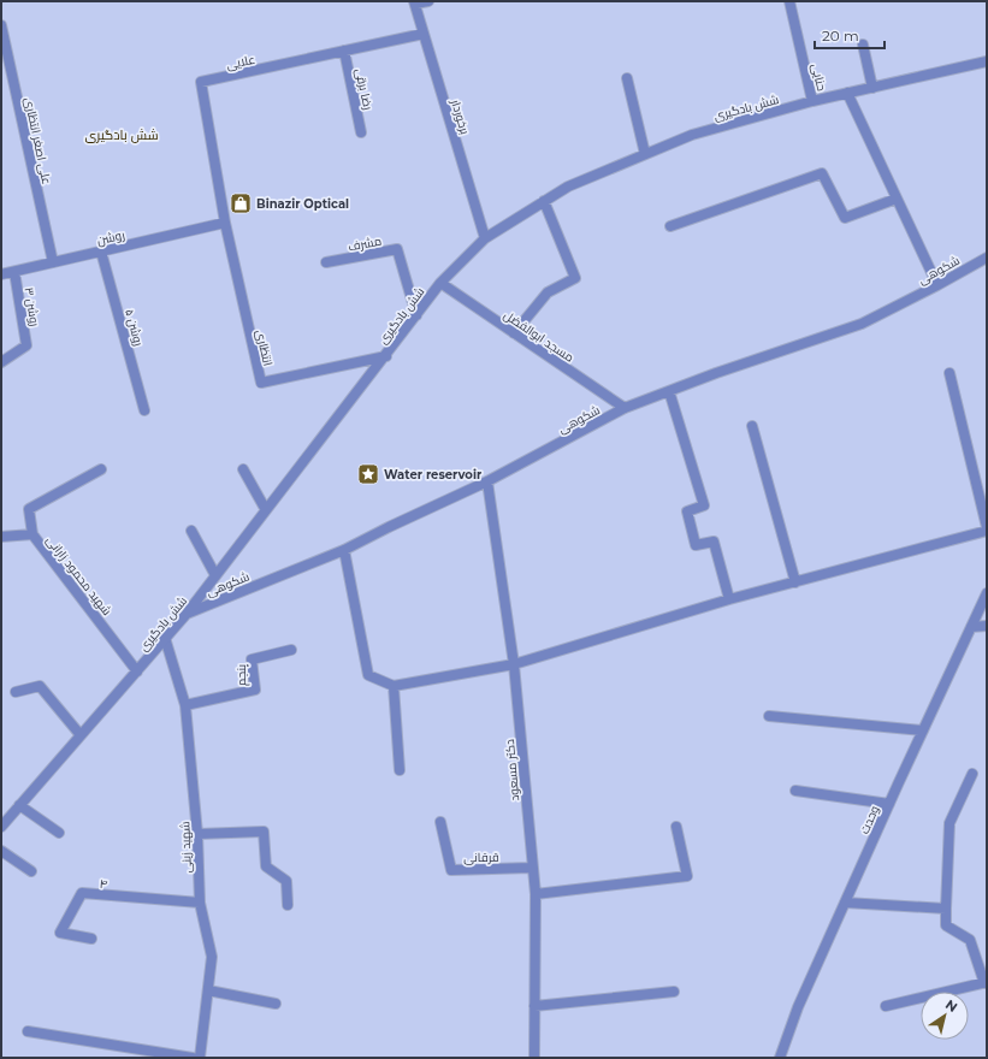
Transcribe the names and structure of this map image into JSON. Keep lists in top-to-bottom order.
{
  "streets": {
    "street": [
      "علایی",
      "حنایی",
      "رضا برقی",
      "شش بادگیری",
      "برخوردار",
      "علی اصغر انتظاری",
      "روشن",
      "مشرف",
      "شکوهی",
      "روشن ۳",
      "روشن ۵",
      "مسجد ابوالفضل",
      "انتظاری",
      "شهید محمود زارانی",
      "پنجم",
      "دکتر مسعود",
      "وحدت",
      "شهید زینی",
      "قرقانی",
      "۴"
    ]
  },
  "crossings": [
    ["علایی", "رضا برقی"],
    ["علایی", "برخوردار"],
    ["علایی", "روشن"],
    ["علایی", "انتظاری"],
    ["حنایی", "شش بادگیری"],
    ["شش بادگیری", "برخوردار"],
    ["شش بادگیری", "مشرف"],
    ["شش بادگیری", "شکوهی"],
    ["شش بادگیری", "مسجد ابوالفضل"],
    ["شش بادگیری", "انتظاری"],
    ["شش بادگیری", "شهید محمود زارانی"],
    ["شش بادگیری", "شهید زینی"],
    ["علی اصغر انتظاری", "روشن"],
    ["روشن", "روشن ۳"],
    ["روشن", "روشن ۵"],
    ["روشن", "انتظاری"],
    ["شکوهی", "مسجد ابوالفضل"],
    ["شکوهی", "دکتر مسعود"],
    ["پنجم", "شهید زینی"],
    ["دکتر مسعود", "قرقانی"],
    ["شهید زینی", "۴"]
  ],
  "districts": ["شش بادگیری"],
  "places": {
    "shop": ["Binazir Optical"],
    "place": ["Water reservoir"]
  },
  "scale_bar": "20 m",
  "north": "top right"
}
